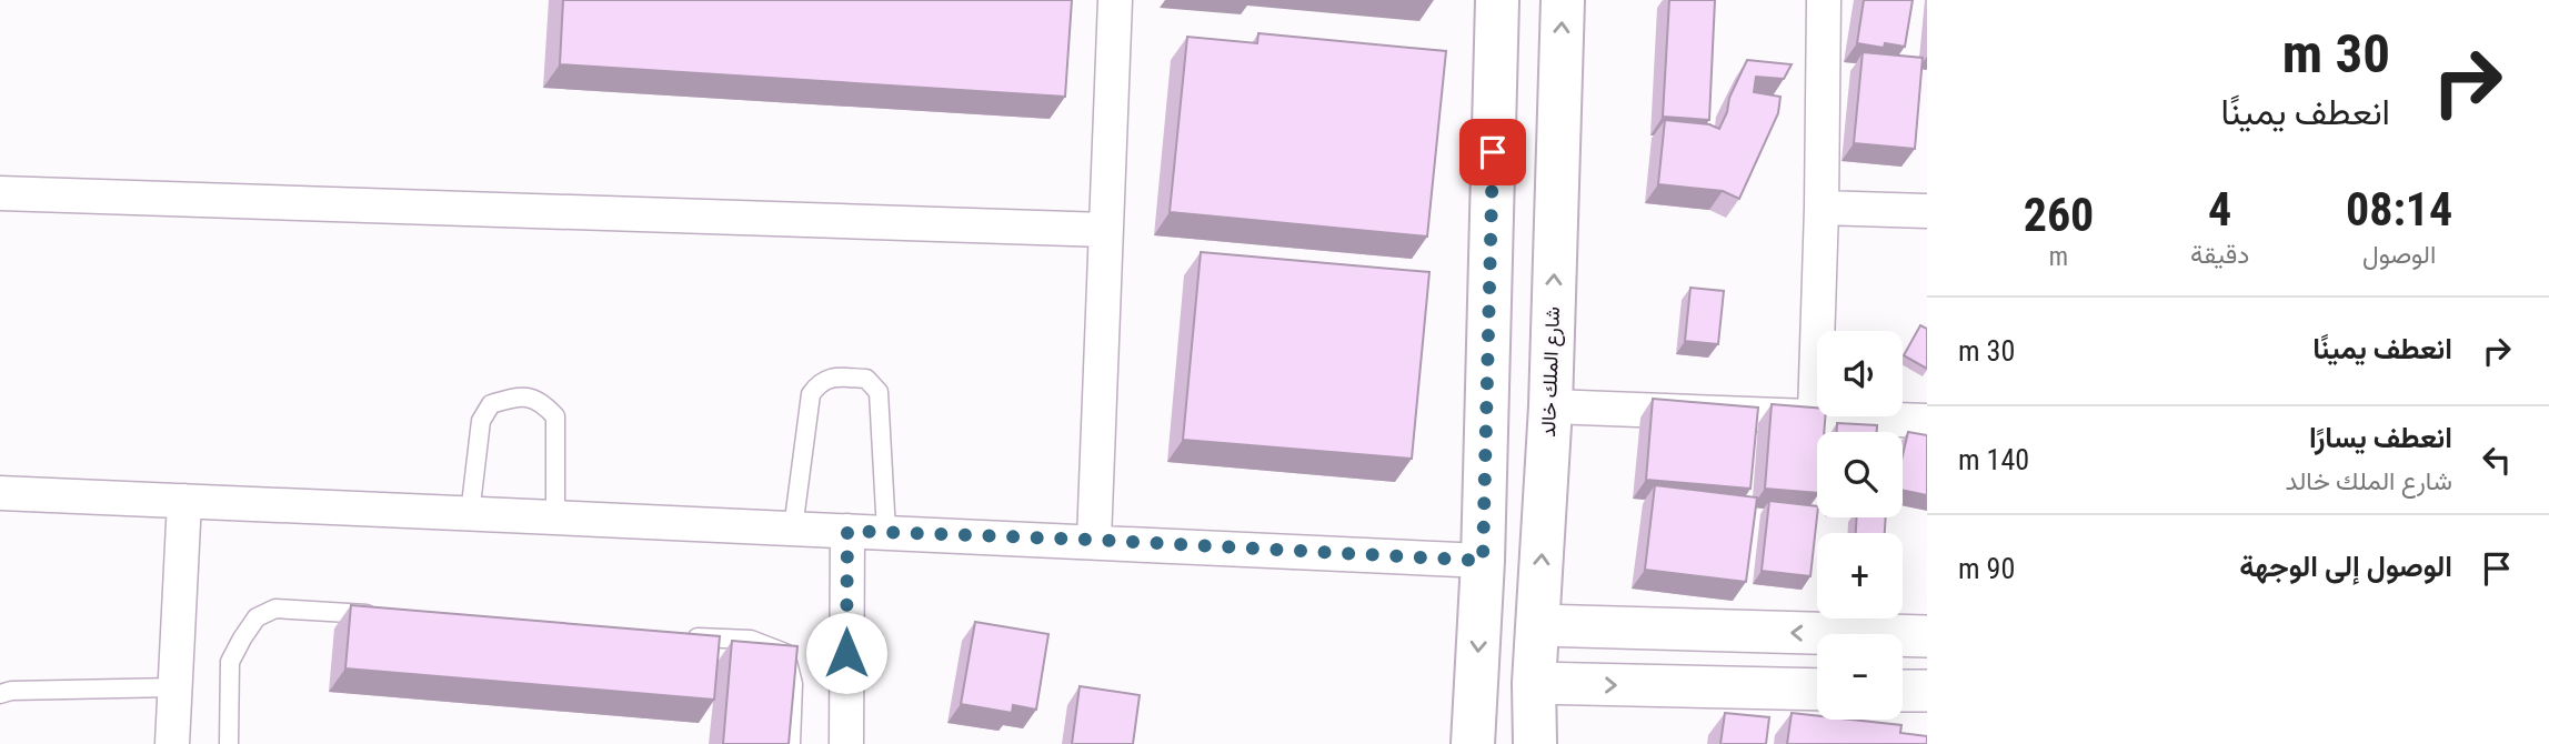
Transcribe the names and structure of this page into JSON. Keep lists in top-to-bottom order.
{
  "streets": {
    "main road": ["شارع الملك خالد"]
  },
  "page": {
    "turn": ["30 m", "انعطف يمينًا"],
    "eta": [
      "08:14",
      "الوصول",
      "4",
      "دقيقة",
      "260",
      "m"
    ],
    "list": [
      {
        "name": "انعطف يمينًا",
        "value": "30 m"
      },
      {
        "name": "انعطف يسارًا",
        "note": "شارع الملك خالد",
        "value": "140 m"
      },
      {
        "name": "الوصول إلى الوجهة",
        "value": "90 m"
      }
    ],
    "map_buttons": ["+", "−"]
  }
}
